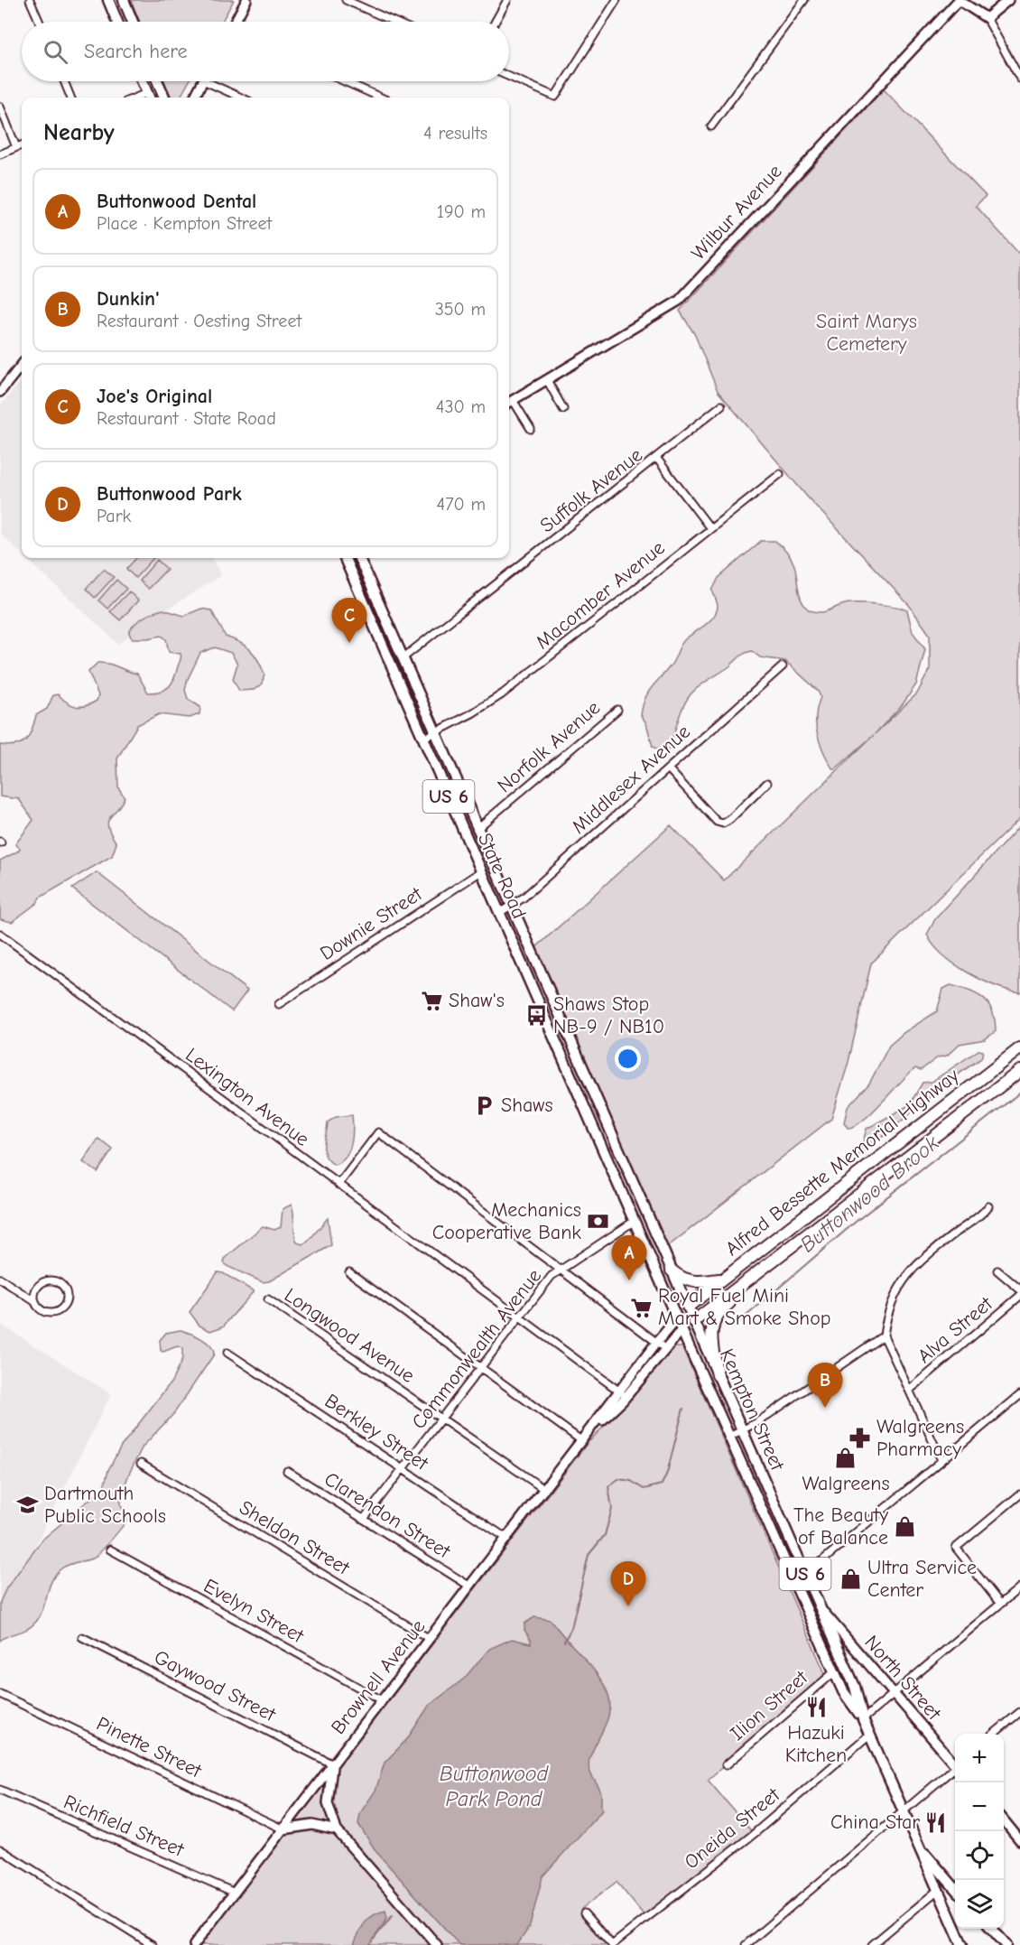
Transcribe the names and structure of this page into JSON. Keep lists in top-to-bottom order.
{
  "streets": {
    "highway": ["Alfred Bessette Memorial Highway"],
    "main road": [
      "US 6",
      "State Road",
      "Kempton Street",
      "Brownell Avenue"
    ],
    "street": [
      "Wilbur Avenue",
      "Suffolk Avenue",
      "Macomber Avenue",
      "Norfolk Avenue",
      "Middlesex Avenue",
      "Downie Street",
      "Lexington Avenue",
      "Alva Street",
      "Longwood Avenue",
      "Commonwealth Avenue",
      "Berkley Street",
      "Clarendon Street",
      "Sheldon Street",
      "Evelyn Street",
      "North Street",
      "Gaywood Street",
      "Ilion Street",
      "Pinette Street",
      "Richfield Street",
      "Oneida Street"
    ]
  },
  "crossings": [
    ["Suffolk Avenue", "State Road"],
    ["Macomber Avenue", "State Road"],
    ["Norfolk Avenue", "State Road"],
    ["Middlesex Avenue", "State Road"],
    ["US 6", "Kempton Street"],
    ["State Road", "Downie Street"],
    ["State Road", "Kempton Street"],
    ["Lexington Avenue", "Commonwealth Avenue"],
    ["Lexington Avenue", "Brownell Avenue"],
    ["Alfred Bessette Memorial Highway", "Kempton Street"],
    ["Alfred Bessette Memorial Highway", "Brownell Avenue"],
    ["Longwood Avenue", "Commonwealth Avenue"],
    ["Longwood Avenue", "Brownell Avenue"],
    ["Commonwealth Avenue", "Kempton Street"],
    ["Commonwealth Avenue", "Berkley Street"],
    ["Commonwealth Avenue", "Clarendon Street"],
    ["Kempton Street", "Brownell Avenue"],
    ["Kempton Street", "North Street"],
    ["Kempton Street", "Ilion Street"],
    ["Kempton Street", "Oneida Street"],
    ["Berkley Street", "Brownell Avenue"],
    ["Clarendon Street", "Brownell Avenue"],
    ["Sheldon Street", "Brownell Avenue"],
    ["Evelyn Street", "Brownell Avenue"],
    ["Brownell Avenue", "Gaywood Street"],
    ["Brownell Avenue", "Pinette Street"],
    ["Brownell Avenue", "Richfield Street"]
  ],
  "water": ["Buttonwood Brook", "Buttonwood Park Pond"],
  "parks": ["Saint Marys Cemetery"],
  "places": {
    "supermarket": ["Shaw's", "Royal Fuel Mini Mart & Smoke Shop"],
    "bus stop": ["Shaws Stop NB-9 / NB10"],
    "parking": ["Shaws"],
    "bank": ["Mechanics Cooperative Bank"],
    "pharmacy": ["Walgreens Pharmacy"],
    "shop": ["Walgreens", "The Beauty of Balance", "Ultra Service Center"],
    "school or university": ["Dartmouth Public Schools"],
    "restaurant": ["Hazuki Kitchen", "China Star"]
  },
  "page": {
    "search": "Search here",
    "heading": ["Nearby", "4 results"],
    "list": [
      {
        "mark": "A",
        "name": "Buttonwood Dental",
        "note": "Place · Kempton Street",
        "value": "190 m"
      },
      {
        "mark": "B",
        "name": "Dunkin'",
        "note": "Restaurant · Oesting Street",
        "value": "350 m"
      },
      {
        "mark": "C",
        "name": "Joe's Original",
        "note": "Restaurant · State Road",
        "value": "430 m"
      },
      {
        "mark": "D",
        "name": "Buttonwood Park",
        "note": "Park",
        "value": "470 m"
      }
    ],
    "pins": [
      "C",
      "A",
      "B",
      "D"
    ],
    "map_buttons": ["+", "−"]
  }
}
